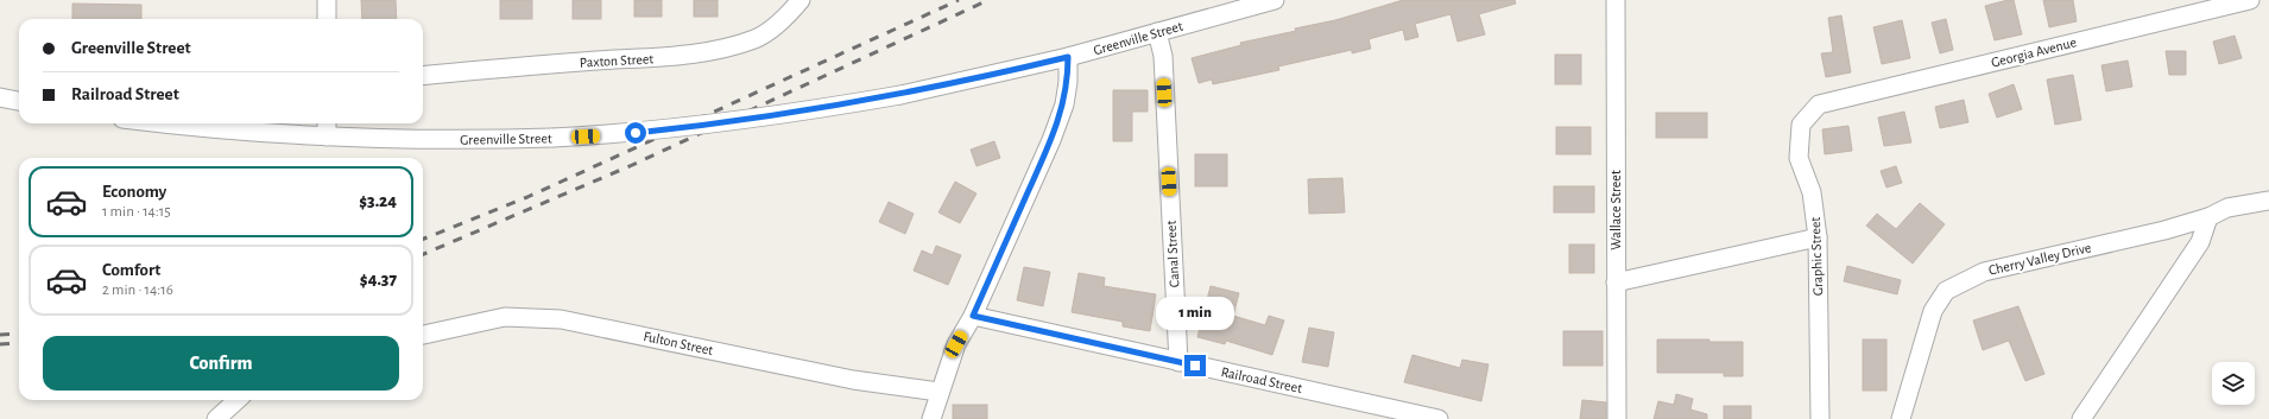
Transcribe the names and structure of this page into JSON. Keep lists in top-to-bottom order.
{
  "streets": {
    "street": [
      "Greenville Street",
      "Georgia Avenue",
      "Paxton Street",
      "Wallace Street",
      "Canal Street",
      "Graphic Street",
      "Cherry Valley Drive",
      "Fulton Street",
      "Railroad Street"
    ]
  },
  "crossings": [
    ["Greenville Street", "Canal Street"],
    ["Georgia Avenue", "Graphic Street"],
    ["Canal Street", "Railroad Street"]
  ],
  "page": {
    "banner": ["Greenville Street", "Railroad Street"],
    "list": [
      {
        "name": "Economy",
        "note": "1 min · 14:15",
        "value": "$3.24"
      },
      {
        "name": "Comfort",
        "note": "2 min · 14:16",
        "value": "$4.37"
      }
    ],
    "bubble": "1 min",
    "buttons": "Confirm"
  }
}
